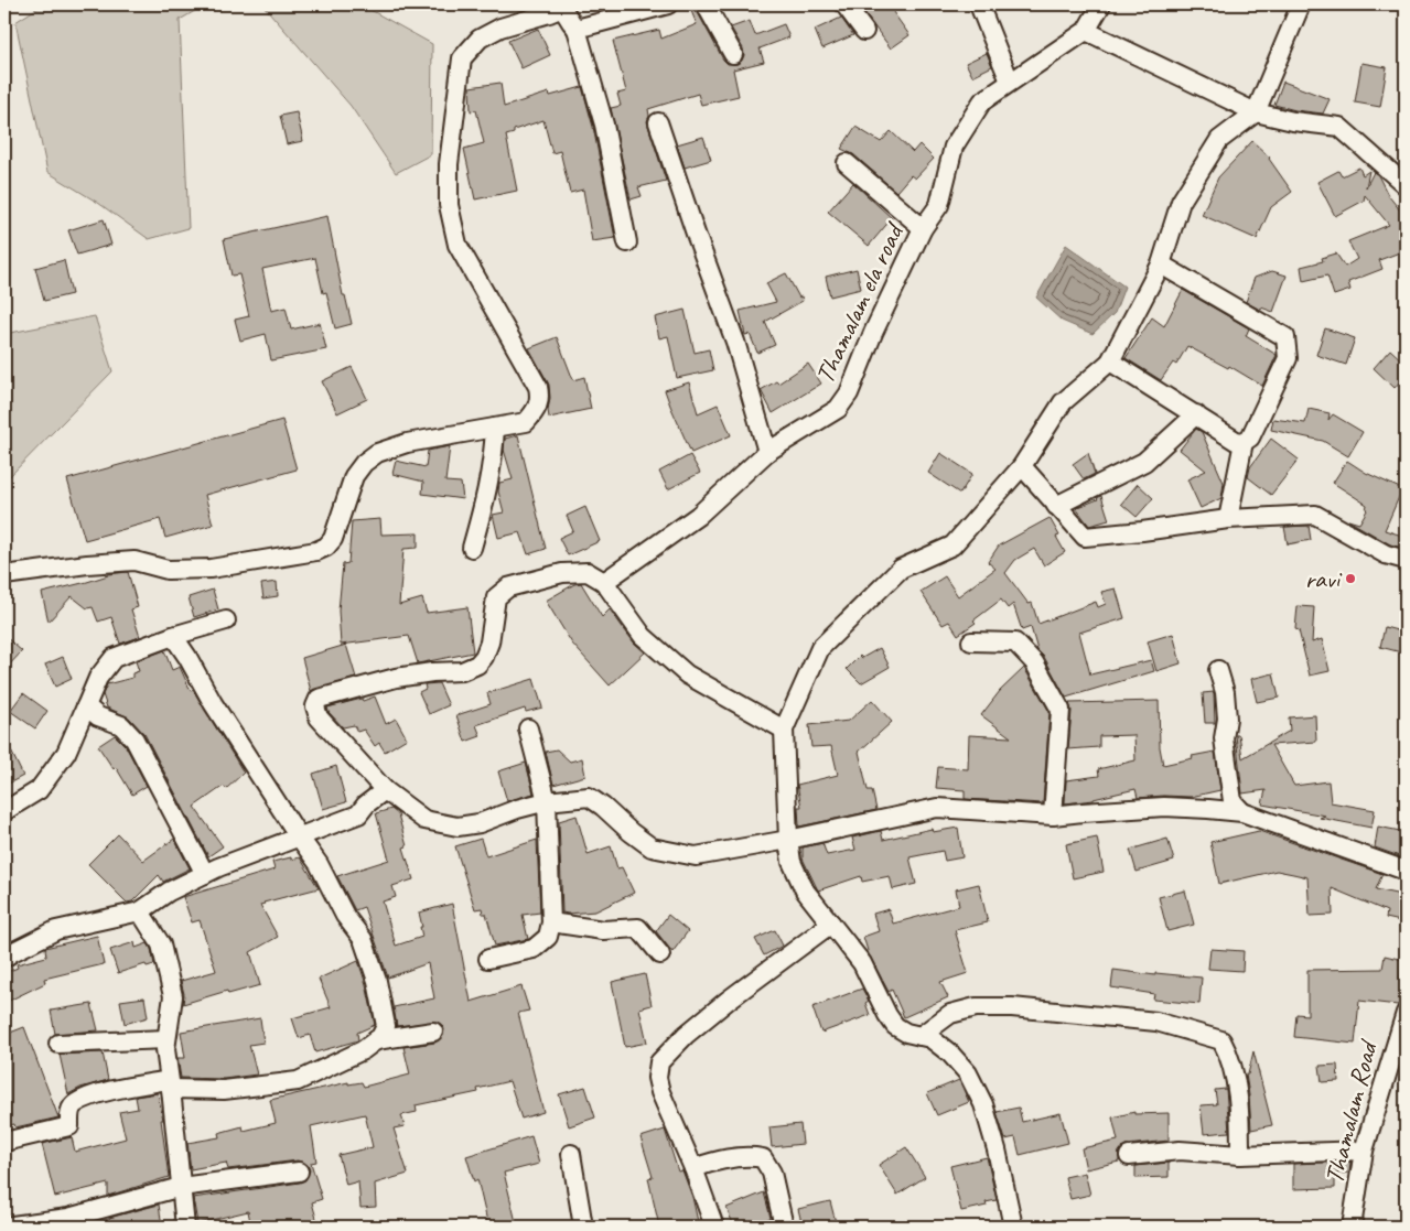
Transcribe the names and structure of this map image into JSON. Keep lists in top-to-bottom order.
{
  "streets": {
    "street": ["Thamalam ela road", "Thamalam Road"]
  },
  "places": ["ravi"]
}
